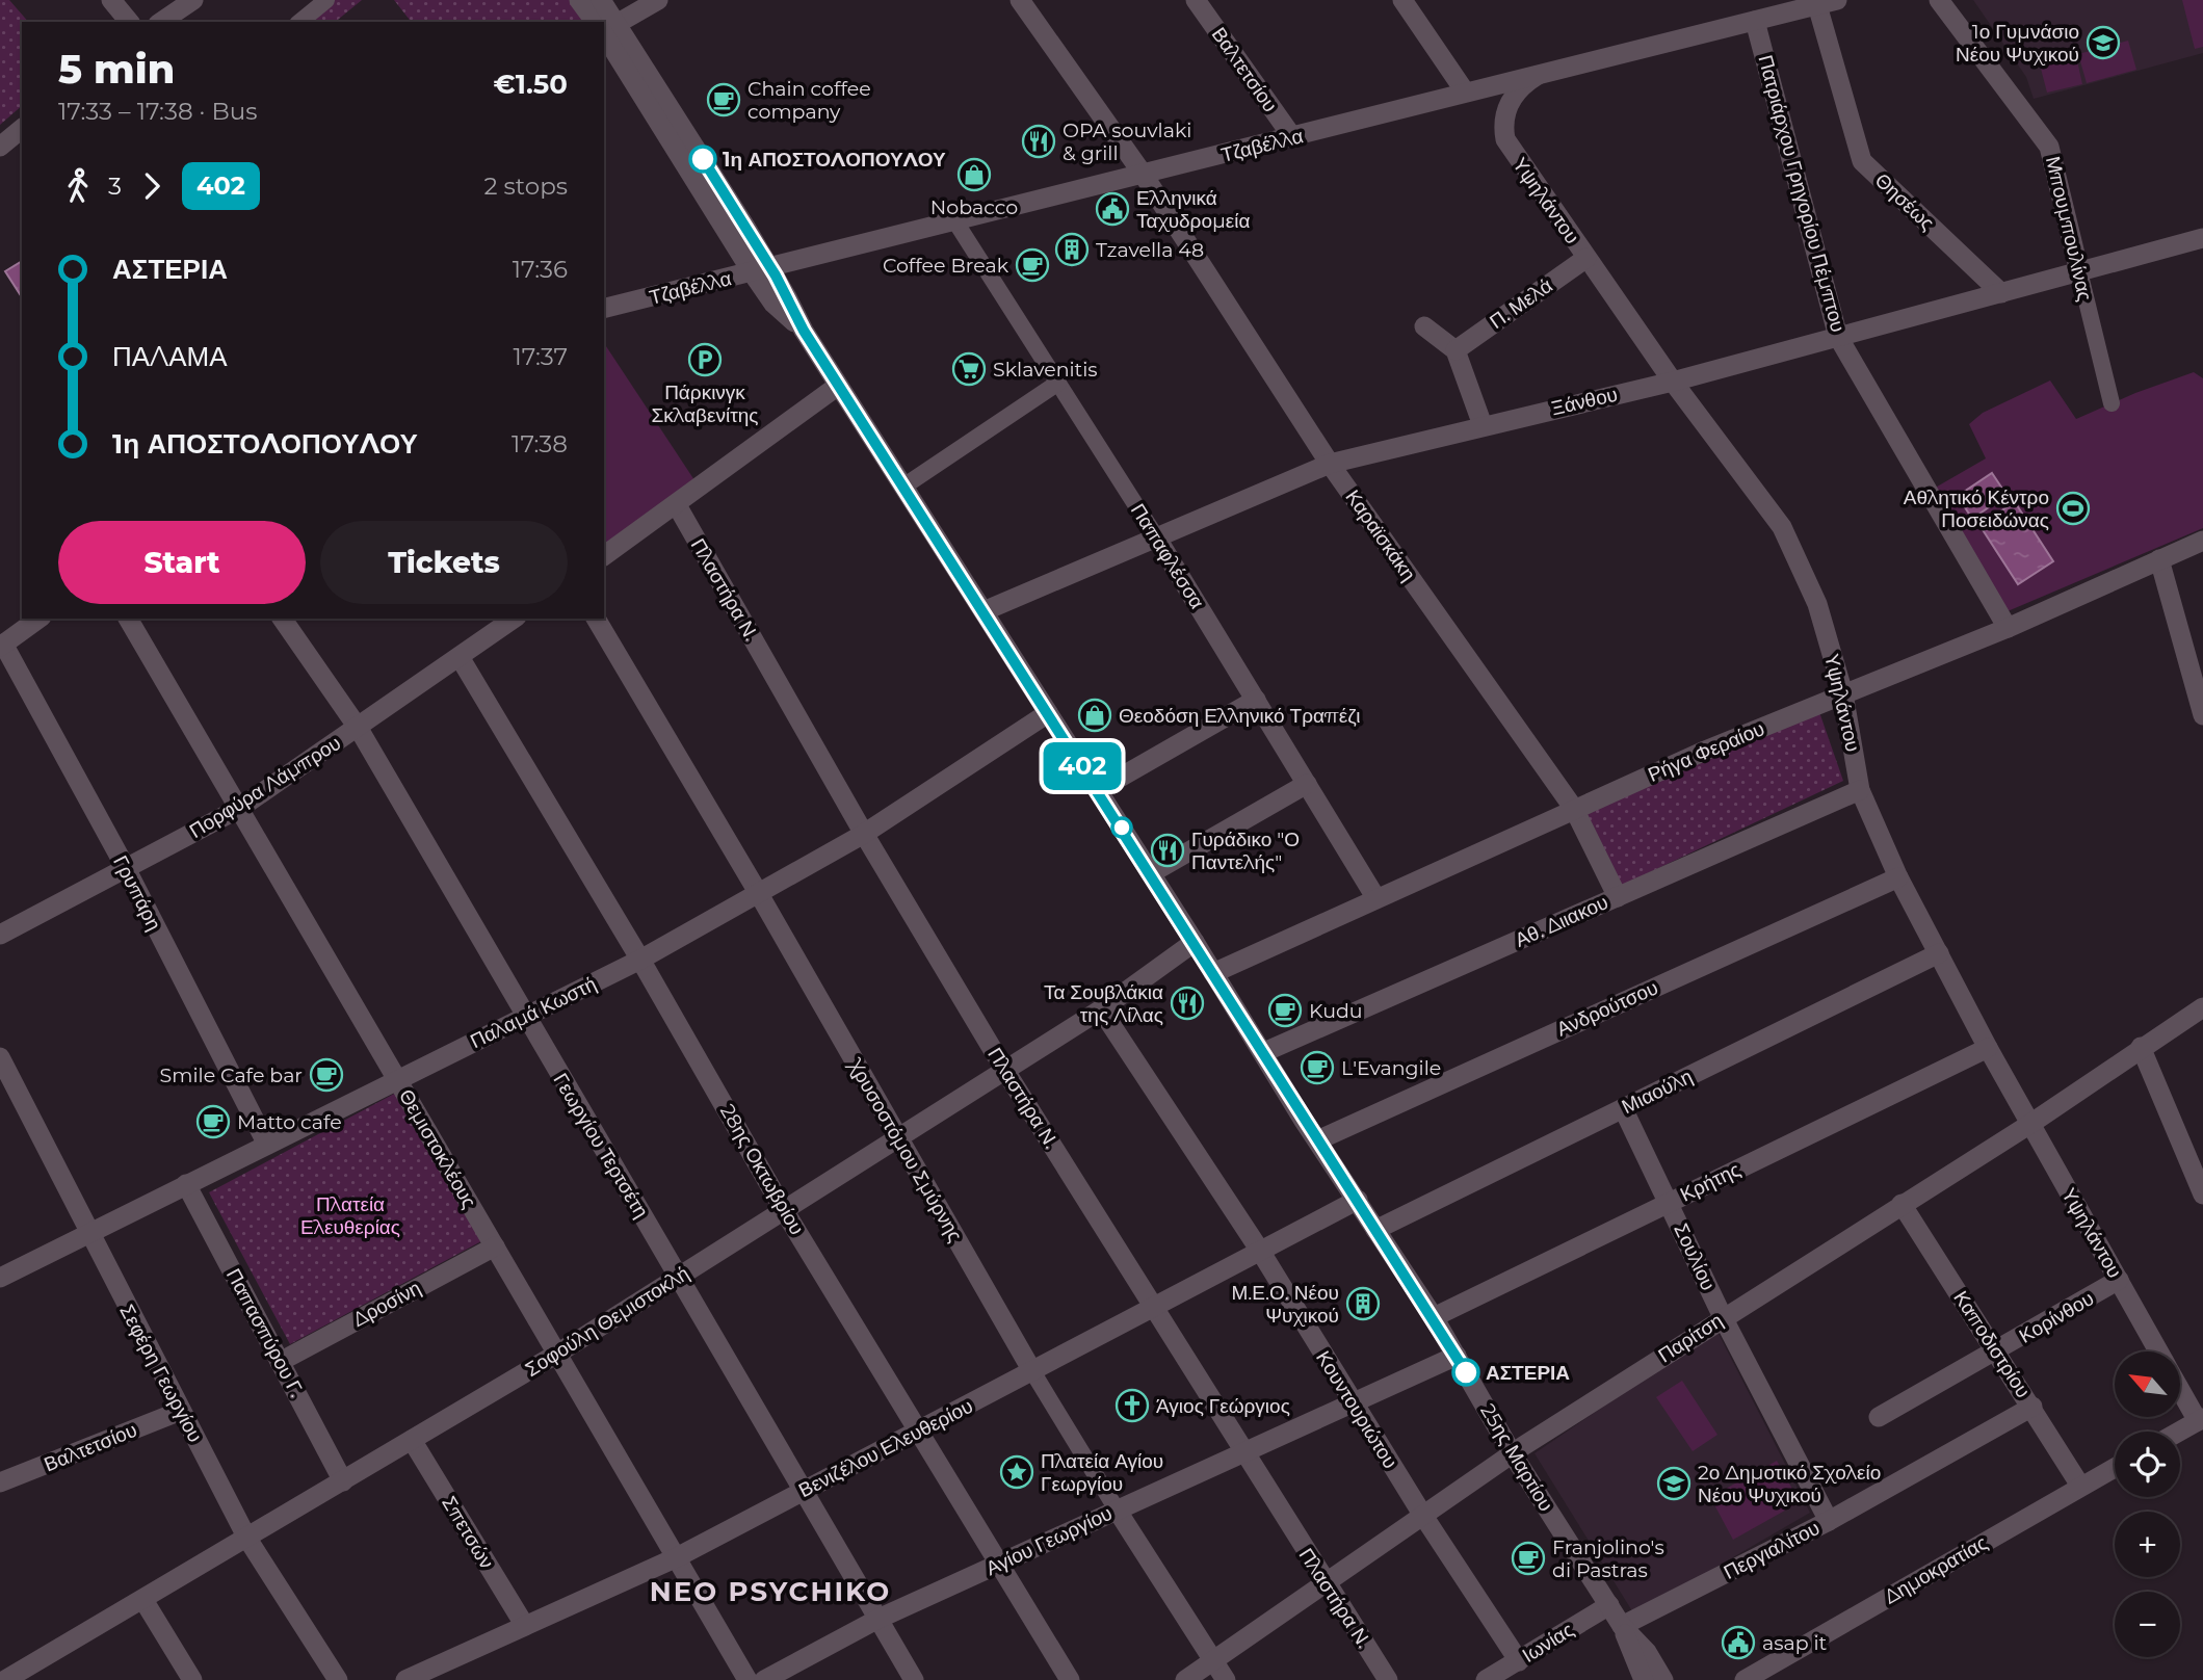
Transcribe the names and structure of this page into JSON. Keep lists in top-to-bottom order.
{
  "streets": {
    "street": [
      "Βαλτετσίου",
      "Τζαβέλλα",
      "Πατριάρχου Γρηγορίου Πέμπτου",
      "Υψηλάντου",
      "Θησέως",
      "Μπουμπουλίνας",
      "Π. Μελά",
      "Ξάνθου",
      "Καραϊσκάκη",
      "Παπαφλέσσα",
      "Πλαστήρα Ν.",
      "Ρήγα Φεραίου",
      "Πορφύρα Λάμπρου",
      "Γρυπάρη",
      "Αθ. Διιακου",
      "Ανδρούτσου",
      "Παλαμά Κωστή",
      "Μιαούλη",
      "Γεωργίου Τερτσέτη",
      "Θεμιστοκλέους",
      "Χρυσοστόμου Σμύρνης",
      "28ης Οκτωβρίου",
      "Κρήτης",
      "Σουλίου",
      "Δροσίνη",
      "Κορίνθου",
      "Σοφούλη Θεμιστοκλή",
      "Παπασπύρου Γ.",
      "Παρίτση",
      "Καποδιστρίου",
      "Σεφέρη Γεωργίου",
      "Κουντουριώτου",
      "Βενιζέλου Ελευθερίου",
      "25ης Μαρτίου",
      "Σπετσών",
      "Αγίου Γεωργίου",
      "Περγιαλίτου",
      "Δημοκρατίας",
      "Ιωνίας"
    ]
  },
  "crossings": [
    ["Βαλτετσίου", "Τζαβέλλα"],
    ["Βαλτετσίου", "Σεφέρη Γεωργίου"],
    ["Τζαβέλλα", "Πατριάρχου Γρηγορίου Πέμπτου"],
    ["Τζαβέλλα", "Υψηλάντου"],
    ["Τζαβέλλα", "Θησέως"],
    ["Τζαβέλλα", "Καραϊσκάκη"],
    ["Τζαβέλλα", "Παπαφλέσσα"],
    ["Τζαβέλλα", "25ης Μαρτίου"],
    ["Πατριάρχου Γρηγορίου Πέμπτου", "Ξάνθου"],
    ["Πατριάρχου Γρηγορίου Πέμπτου", "Ρήγα Φεραίου"],
    ["Υψηλάντου", "Π. Μελά"],
    ["Υψηλάντου", "Ξάνθου"],
    ["Υψηλάντου", "Ρήγα Φεραίου"],
    ["Υψηλάντου", "Αθ. Διιακου"],
    ["Υψηλάντου", "Ανδρούτσου"],
    ["Υψηλάντου", "Μιαούλη"],
    ["Υψηλάντου", "Κρήτης"],
    ["Υψηλάντου", "Κορίνθου"],
    ["Υψηλάντου", "Παρίτση"],
    ["Θησέως", "Ξάνθου"],
    ["Μπουμπουλίνας", "Ξάνθου"],
    ["Ξάνθου", "Καραϊσκάκη"],
    ["Ξάνθου", "Παπαφλέσσα"],
    ["Ξάνθου", "25ης Μαρτίου"],
    ["Καραϊσκάκη", "Ρήγα Φεραίου"],
    ["Καραϊσκάκη", "Αθ. Διιακου"],
    ["Παπαφλέσσα", "Ρήγα Φεραίου"],
    ["Πλαστήρα Ν.", "Παλαμά Κωστή"],
    ["Πλαστήρα Ν.", "Σοφούλη Θεμιστοκλή"],
    ["Πλαστήρα Ν.", "Παρίτση"],
    ["Πλαστήρα Ν.", "Βενιζέλου Ελευθερίου"],
    ["Πλαστήρα Ν.", "Αγίου Γεωργίου"],
    ["Ρήγα Φεραίου", "25ης Μαρτίου"],
    ["Πορφύρα Λάμπρου", "Γρυπάρη"],
    ["Πορφύρα Λάμπρου", "Γεωργίου Τερτσέτη"],
    ["Πορφύρα Λάμπρου", "Θεμιστοκλέους"],
    ["Πορφύρα Λάμπρου", "28ης Οκτωβρίου"],
    ["Γρυπάρη", "Παλαμά Κωστή"],
    ["Αθ. Διιακου", "25ης Μαρτίου"],
    ["Ανδρούτσου", "25ης Μαρτίου"],
    ["Παλαμά Κωστή", "Γεωργίου Τερτσέτη"],
    ["Παλαμά Κωστή", "Θεμιστοκλέους"],
    ["Παλαμά Κωστή", "Χρυσοστόμου Σμύρνης"],
    ["Παλαμά Κωστή", "28ης Οκτωβρίου"],
    ["Παλαμά Κωστή", "Παπασπύρου Γ."],
    ["Παλαμά Κωστή", "Σεφέρη Γεωργίου"],
    ["Παλαμά Κωστή", "25ης Μαρτίου"],
    ["Μιαούλη", "Σουλίου"],
    ["Μιαούλη", "25ης Μαρτίου"],
    ["Γεωργίου Τερτσέτη", "Σοφούλη Θεμιστοκλή"],
    ["Γεωργίου Τερτσέτη", "Βενιζέλου Ελευθερίου"],
    ["Γεωργίου Τερτσέτη", "Αγίου Γεωργίου"],
    ["Θεμιστοκλέους", "Δροσίνη"],
    ["Θεμιστοκλέους", "Σοφούλη Θεμιστοκλή"],
    ["Θεμιστοκλέους", "Βενιζέλου Ελευθερίου"],
    ["Χρυσοστόμου Σμύρνης", "Σοφούλη Θεμιστοκλή"],
    ["Χρυσοστόμου Σμύρνης", "Παρίτση"],
    ["Χρυσοστόμου Σμύρνης", "Βενιζέλου Ελευθερίου"],
    ["Χρυσοστόμου Σμύρνης", "Αγίου Γεωργίου"],
    ["28ης Οκτωβρίου", "Σοφούλη Θεμιστοκλή"],
    ["28ης Οκτωβρίου", "Βενιζέλου Ελευθερίου"],
    ["28ης Οκτωβρίου", "Αγίου Γεωργίου"],
    ["Κρήτης", "Σουλίου"],
    ["Κρήτης", "25ης Μαρτίου"],
    ["Σουλίου", "Παρίτση"],
    ["Σουλίου", "Περγιαλίτου"],
    ["Δροσίνη", "Παπασπύρου Γ."],
    ["Κορίνθου", "Καποδιστρίου"],
    ["Σοφούλη Θεμιστοκλή", "Παπασπύρου Γ."],
    ["Σοφούλη Θεμιστοκλή", "Σεφέρη Γεωργίου"],
    ["Σοφούλη Θεμιστοκλή", "Κουντουριώτου"],
    ["Σοφούλη Θεμιστοκλή", "25ης Μαρτίου"],
    ["Σοφούλη Θεμιστοκλή", "Σπετσών"],
    ["Παρίτση", "Καποδιστρίου"],
    ["Παρίτση", "Κουντουριώτου"],
    ["Παρίτση", "25ης Μαρτίου"],
    ["Καποδιστρίου", "Περγιαλίτου"],
    ["Καποδιστρίου", "Δημοκρατίας"],
    ["Κουντουριώτου", "Βενιζέλου Ελευθερίου"],
    ["Κουντουριώτου", "Αγίου Γεωργίου"],
    ["Κουντουριώτου", "Ιωνίας"],
    ["Βενιζέλου Ελευθερίου", "25ης Μαρτίου"],
    ["Βενιζέλου Ελευθερίου", "Σπετσών"],
    ["25ης Μαρτίου", "Αγίου Γεωργίου"],
    ["25ης Μαρτίου", "Περγιαλίτου"],
    ["25ης Μαρτίου", "Ιωνίας"]
  ],
  "districts": ["NEO PSYCHIKO"],
  "parks": ["Πλατεία Ελευθερίας"],
  "places": {
    "school or university": ["1ο Γυμνάσιο Νέου Ψυχικού", "2ο Δημοτικό Σχολείο Νέου Ψυχικού"],
    "cafe": [
      "Chain coffee company",
      "Coffee Break",
      "Kudu",
      "L'Evangile",
      "Smile Cafe bar",
      "Matto cafe",
      "Franjolino's di Pastras"
    ],
    "restaurant": ["OPA souvlaki & grill", "Γυράδικο \"Ο Παντελής\"", "Τα Σουβλάκια της Λίλας"],
    "other": ["1η ΑΠΟΣΤΟΛΟΠΟΥΛΟΥ", "ΑΣΤΕΡΙΑ"],
    "shop": ["Nobacco", "Θεοδόση Ελληνικό Τραπέζι"],
    "public building": ["Ελληνικά Ταχυδρομεία", "asap it"],
    "building": ["Tzavella 48", "Μ.Ε.Ο. Νέου Ψυχικού"],
    "parking": ["Πάρκινγκ Σκλαβενίτης"],
    "supermarket": ["Sklavenitis"],
    "sports": ["Αθλητικό Κέντρο Ποσειδώνας"],
    "church": ["Άγιος Γεώργιος"],
    "place": ["Πλατεία Αγίου Γεωργίου"]
  },
  "lines": ["bus line 402"],
  "north": "top left",
  "page": {
    "on_map": "402",
    "heading": ["5 min", "17:33 – 17:38 · Bus", "€1.50"],
    "legs": ["3", "402", "2 stops"],
    "list": [
      {
        "name": "ΑΣΤΕΡΙΑ",
        "value": "17:36"
      },
      {
        "name": "ΠΑΛΑΜΑ",
        "value": "17:37"
      },
      {
        "name": "1η ΑΠΟΣΤΟΛΟΠΟΥΛΟΥ",
        "value": "17:38"
      }
    ],
    "buttons": ["Start", "Tickets"],
    "map_buttons": ["+", "−"]
  }
}
